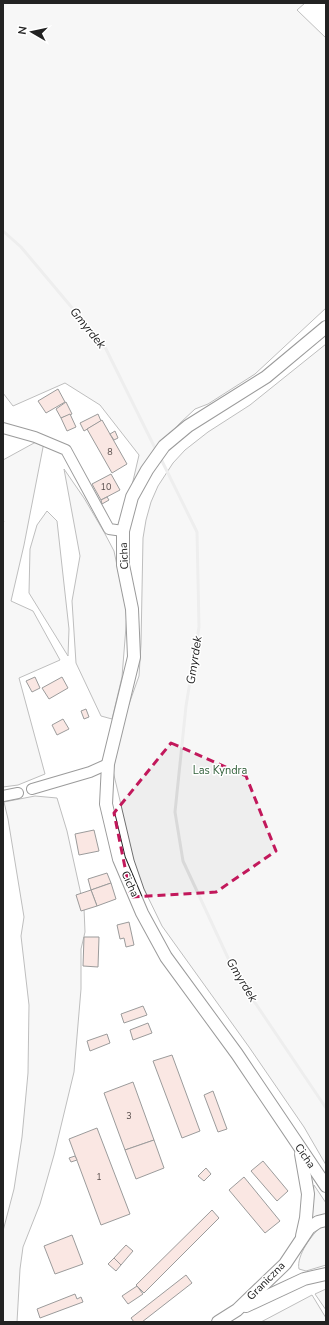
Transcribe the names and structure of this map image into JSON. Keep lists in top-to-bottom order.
{
  "streets": {
    "street": ["Cicha", "Graniczna"]
  },
  "water": ["Gmyrdek"],
  "parks": ["Las Kyndra"],
  "house_numbers": [
    "8",
    "10",
    "3",
    "1"
  ],
  "north": "left"
}
